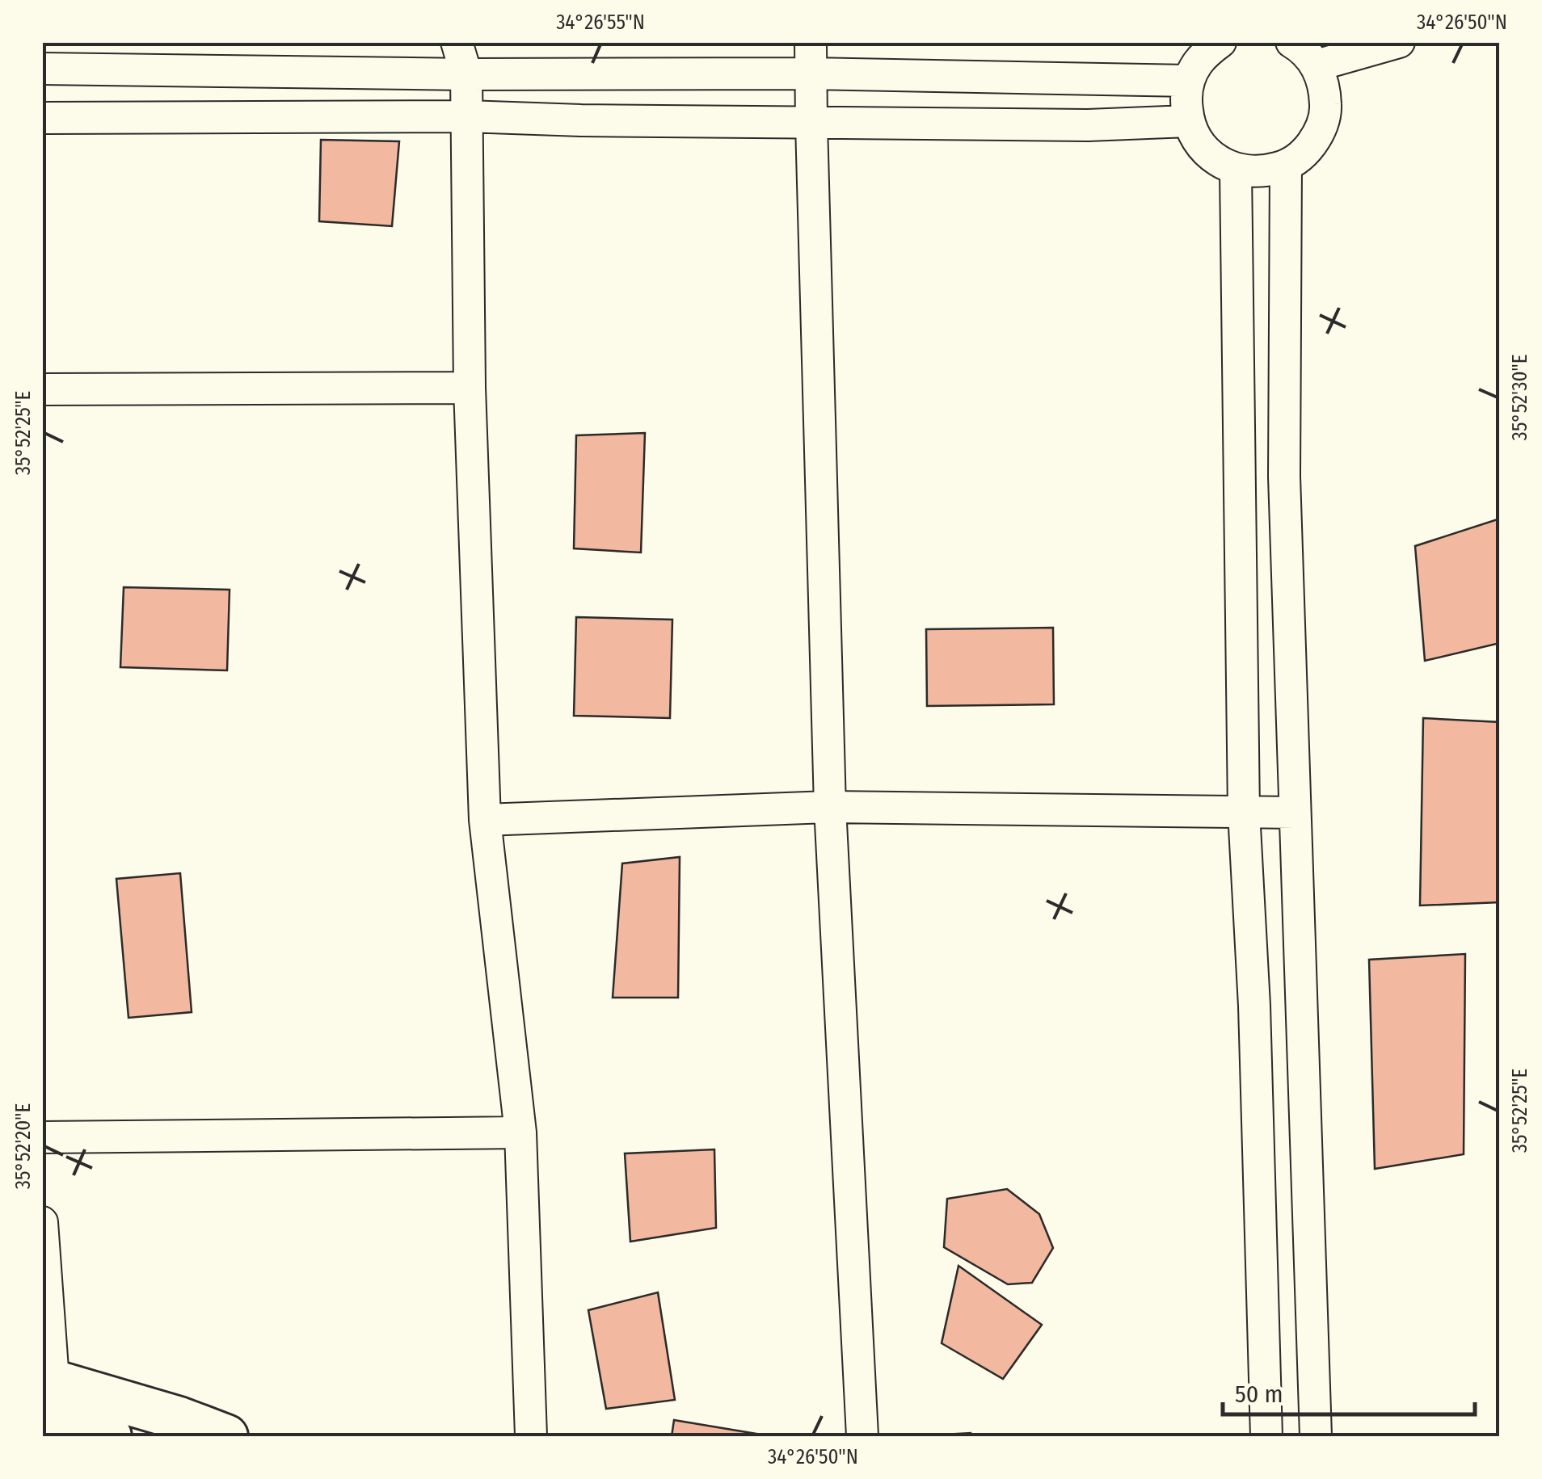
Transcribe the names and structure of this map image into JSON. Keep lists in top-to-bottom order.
{
  "scale_bar": "50 m",
  "coordinates": [
    "34°26'55\"N",
    "34°26'50\"N",
    "35°52'30\"E",
    "35°52'25\"E",
    "35°52'20\"E"
  ]
}
